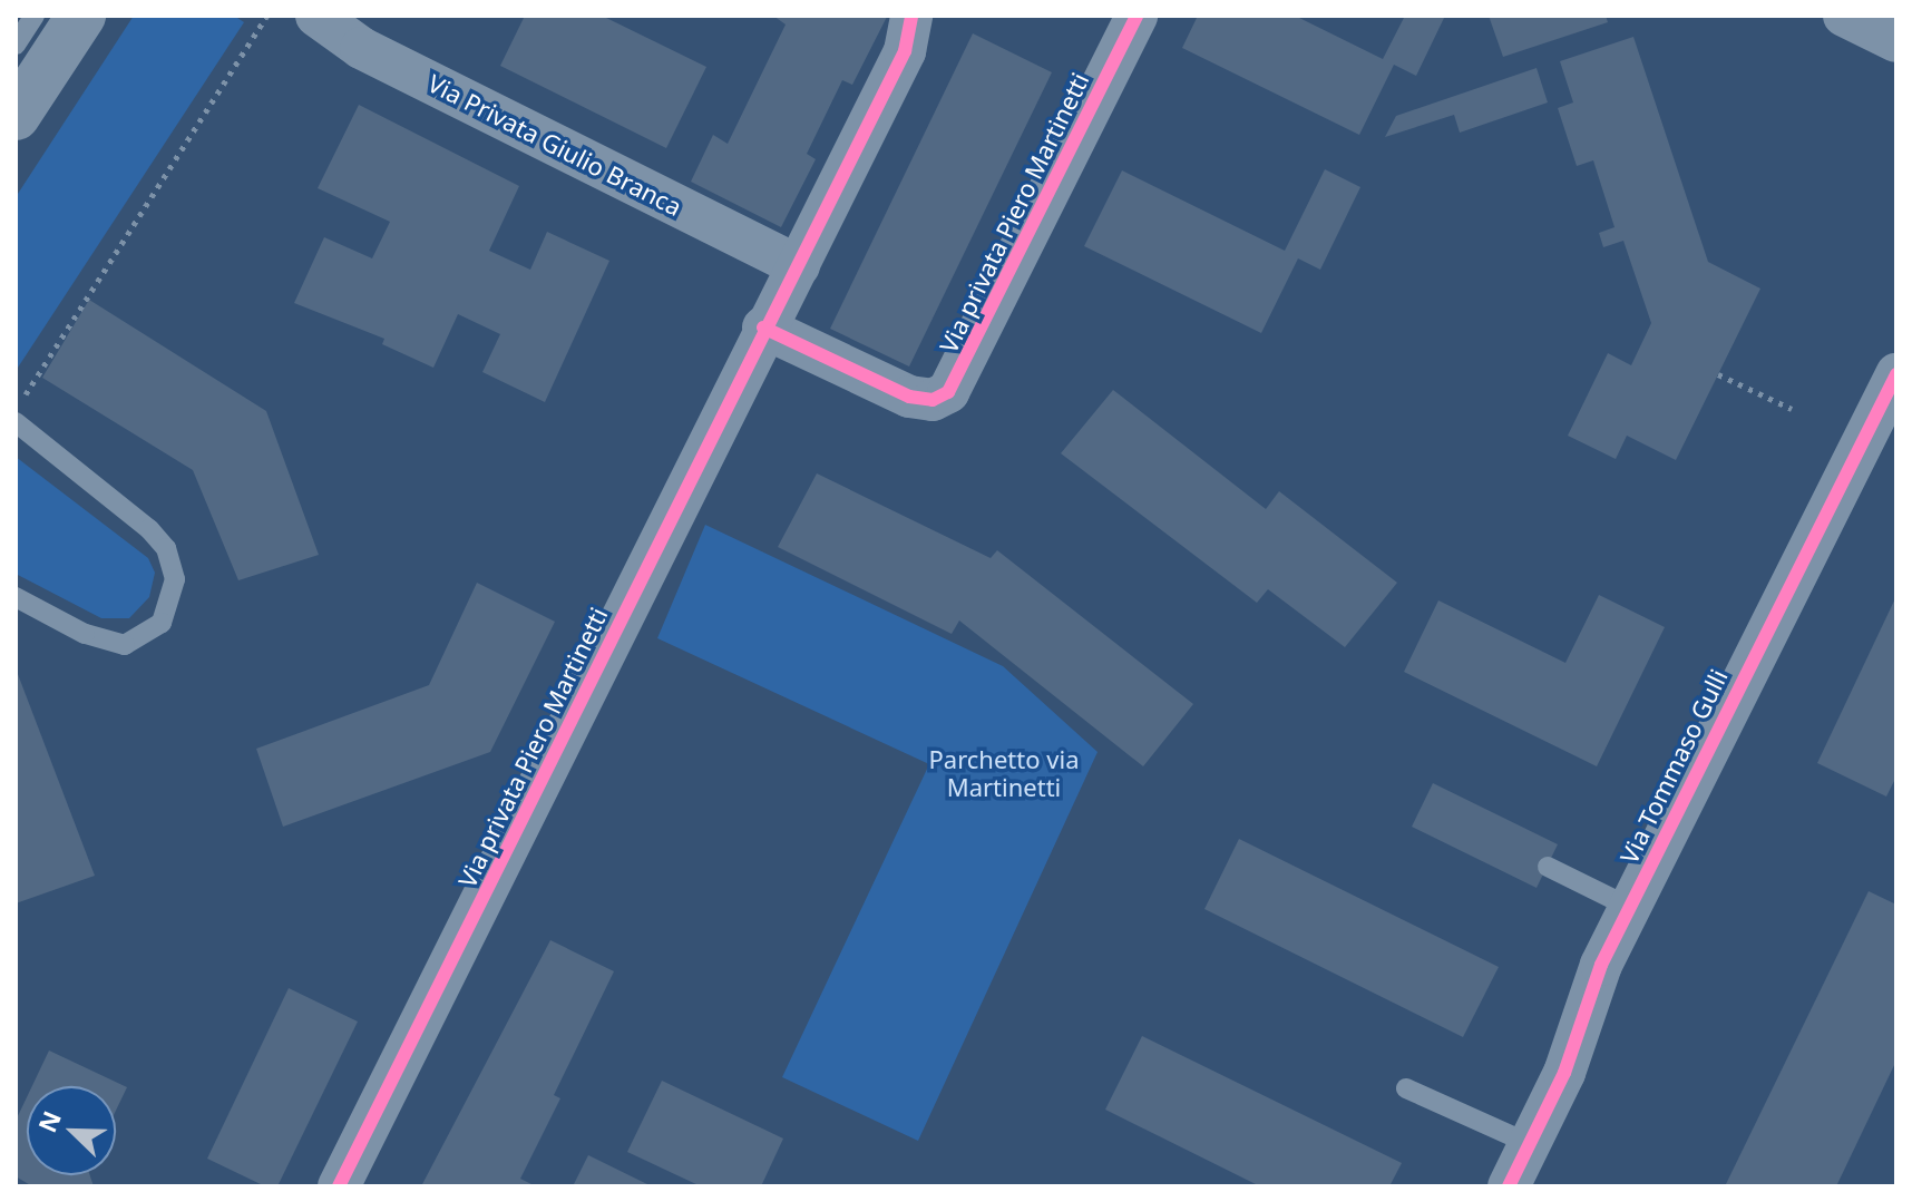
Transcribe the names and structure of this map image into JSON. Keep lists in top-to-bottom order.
{
  "streets": {
    "street": ["Via Privata Giulio Branca", "Via privata Piero Martinetti", "Via Tommaso Gulli"]
  },
  "crossings": [
    ["Via Privata Giulio Branca", "Via privata Piero Martinetti"]
  ],
  "parks": ["Parchetto via Martinetti"],
  "north": "top left"
}
